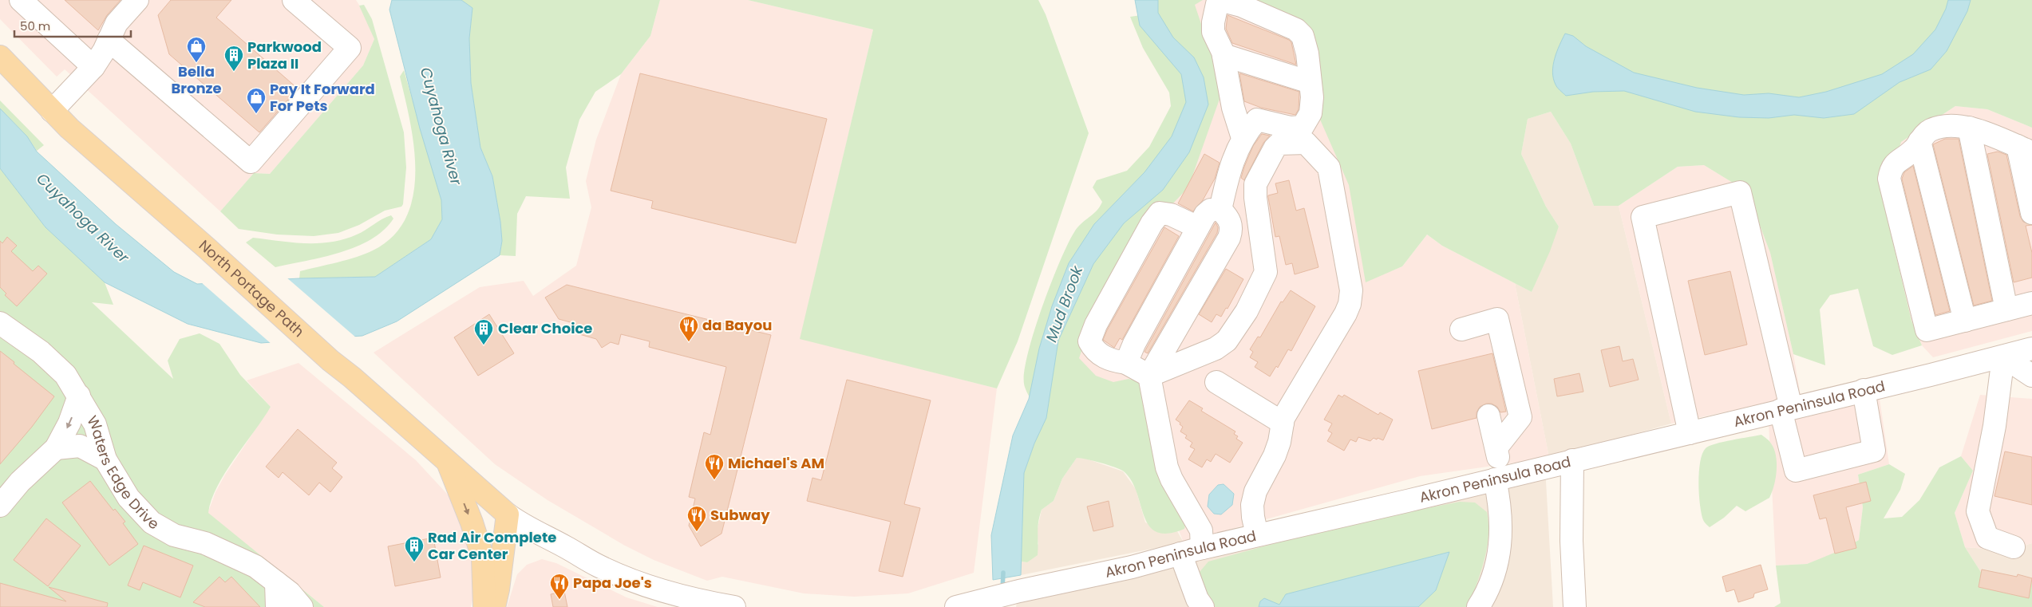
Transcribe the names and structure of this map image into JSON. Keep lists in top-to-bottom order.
{
  "streets": {
    "main road": ["North Portage Path"],
    "street": ["Akron Peninsula Road", "Waters Edge Drive"]
  },
  "water": ["Cuyahoga River", "Mud Brook"],
  "places": {
    "shop": ["Bella Bronze", "Pay It Forward For Pets"],
    "building": ["Parkwood Plaza II", "Clear Choice", "Rad Air Complete Car Center"],
    "restaurant": [
      "da Bayou",
      "Michael's AM",
      "Subway",
      "Papa Joe's"
    ]
  },
  "scale_bar": "50 m"
}
